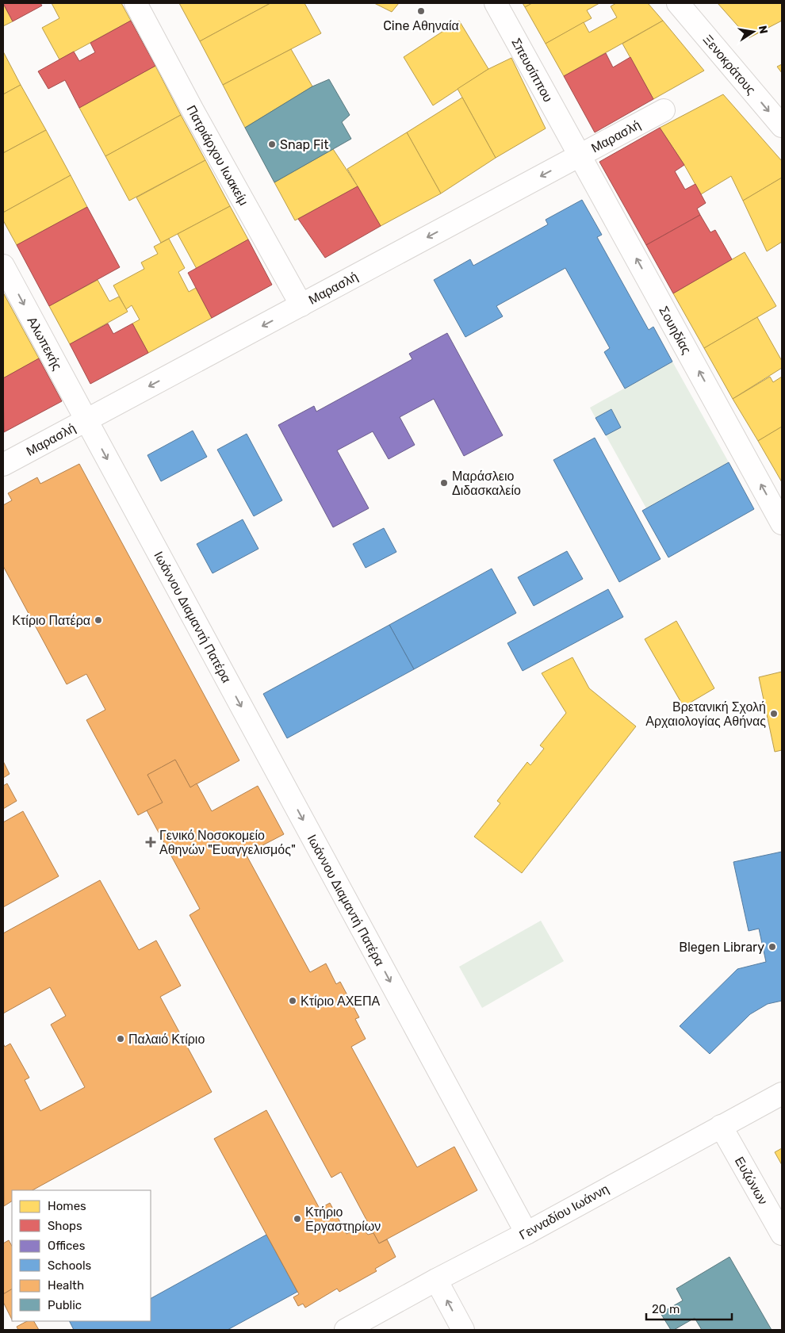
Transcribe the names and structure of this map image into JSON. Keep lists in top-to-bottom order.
{
  "streets": {
    "street": [
      "Ξενοκράτους",
      "Σπευσίππου",
      "Μαρασλή",
      "Πατριάρχου Ιωακείμ",
      "Σουηδίας",
      "Αλωπεκής",
      "Ιωάννου Διαμαντή Πατέρα",
      "Ευζώνων",
      "Γενναδίου Ιωάννη"
    ]
  },
  "crossings": [
    ["Σπευσίππου", "Μαρασλή"],
    ["Σπευσίππου", "Σουηδίας"],
    ["Μαρασλή", "Πατριάρχου Ιωακείμ"],
    ["Μαρασλή", "Σουηδίας"],
    ["Μαρασλή", "Αλωπεκής"],
    ["Μαρασλή", "Ιωάννου Διαμαντή Πατέρα"],
    ["Αλωπεκής", "Ιωάννου Διαμαντή Πατέρα"],
    ["Ιωάννου Διαμαντή Πατέρα", "Γενναδίου Ιωάννη"],
    ["Ευζώνων", "Γενναδίου Ιωάννη"]
  ],
  "one_way": [
    "Ξενοκράτους",
    "Μαρασλή",
    "Σουηδίας",
    "Αλωπεκής",
    "Ιωάννου Διαμαντή Πατέρα"
  ],
  "places": {
    "other": [
      "Cine Αθηναία",
      "Snap Fit",
      "Μαράσλειο Διδασκαλείο",
      "Κτίριο Πατέρα",
      "Βρετανική Σχολή Αρχαιολογίας Αθήνας",
      "Blegen Library",
      "Κτίριο ΑΧΕΠΑ",
      "Παλαιό Κτίριο",
      "Κτήριο Εργαστηρίων"
    ],
    "health": ["Γενικό Νοσοκομείο Αθηνών \"Ευαγγελισμός\""]
  },
  "legend": [
    "Homes",
    "Shops",
    "Offices",
    "Schools",
    "Health",
    "Public"
  ],
  "scale_bar": "20 m",
  "north": "right"
}
